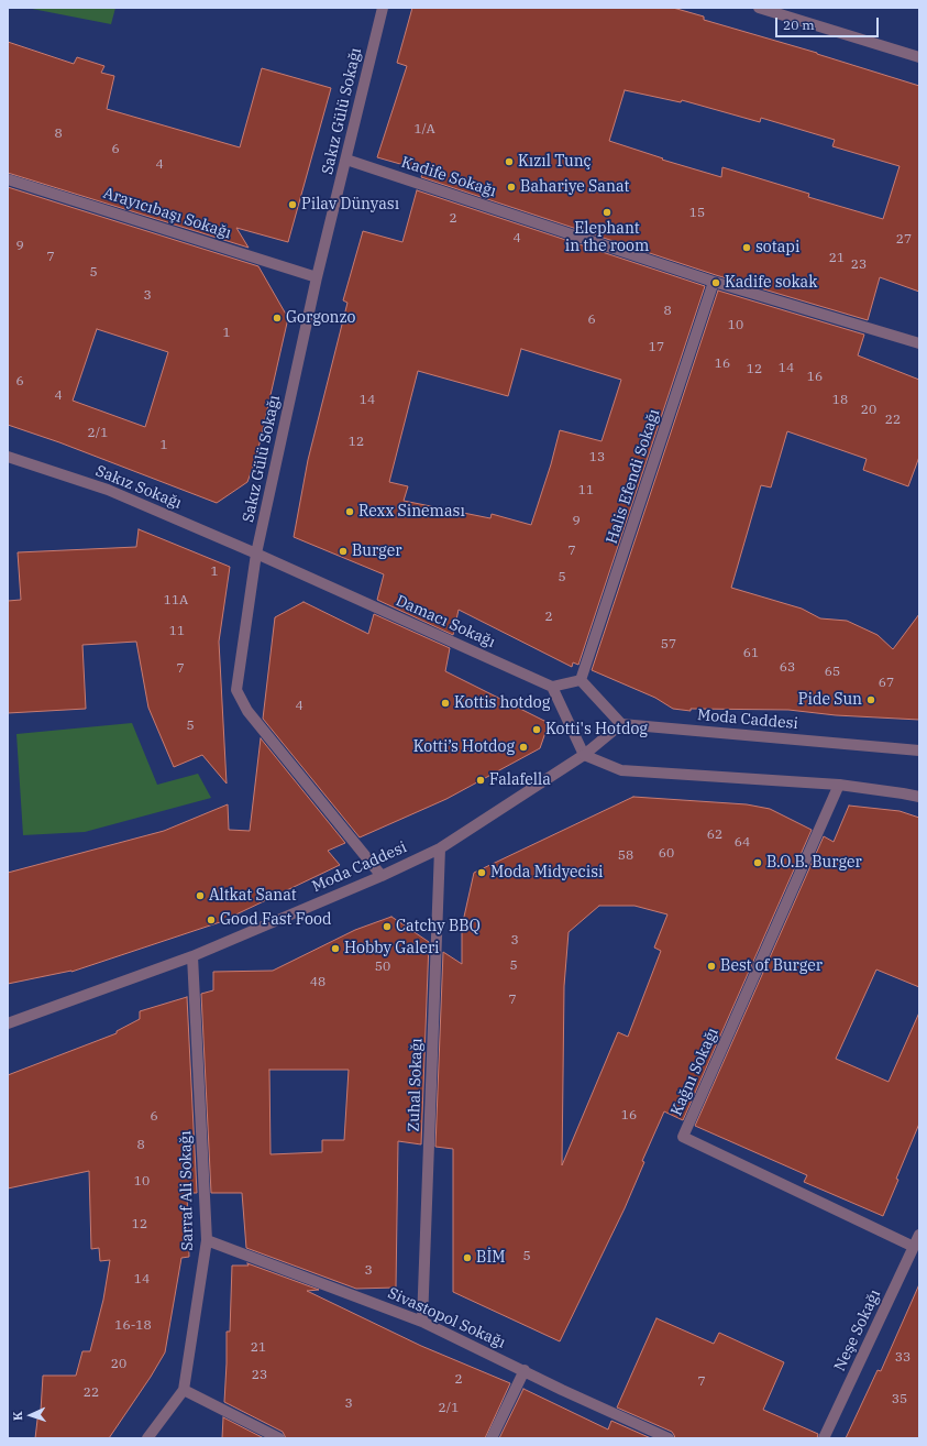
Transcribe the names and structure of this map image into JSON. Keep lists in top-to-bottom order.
{
  "streets": {
    "street": [
      "Sakız Gülü Sokağı",
      "Kadife Sokağı",
      "Arayıcıbaşı Sokağı",
      "Halis Efendi Sokağı",
      "Sakız Sokağı",
      "Damacı Sokağı",
      "Moda Caddesi",
      "Kağnı Sokağı",
      "Zuhal Sokağı",
      "Sarraf Ali Sokağı",
      "Sivastopol Sokağı",
      "Neşe Sokağı"
    ]
  },
  "crossings": [
    ["Sakız Gülü Sokağı", "Kadife Sokağı"],
    ["Sakız Gülü Sokağı", "Arayıcıbaşı Sokağı"],
    ["Sakız Gülü Sokağı", "Sakız Sokağı"],
    ["Sakız Gülü Sokağı", "Damacı Sokağı"],
    ["Sakız Gülü Sokağı", "Moda Caddesi"],
    ["Kadife Sokağı", "Halis Efendi Sokağı"],
    ["Sakız Sokağı", "Damacı Sokağı"],
    ["Moda Caddesi", "Zuhal Sokağı"],
    ["Moda Caddesi", "Sarraf Ali Sokağı"],
    ["Kağnı Sokağı", "Neşe Sokağı"],
    ["Zuhal Sokağı", "Sivastopol Sokağı"],
    ["Sarraf Ali Sokağı", "Sivastopol Sokağı"]
  ],
  "places": [
    "Kızıl Tunç",
    "Bahariye Sanat",
    "Pilav Dünyası",
    "Elephant in the room",
    "sotapi",
    "Kadife sokak",
    "Gorgonzo",
    "Rexx Sineması",
    "Burger",
    "Pide Sun",
    "Kottis hotdog",
    "Kotti's Hotdog",
    "Kotti’s Hotdog",
    "Falafella",
    "B.O.B. Burger",
    "Moda Midyecisi",
    "Altkat Sanat",
    "Good Fast Food",
    "Catchy BBQ",
    "Hobby Galeri",
    "Best of Burger",
    "BİM"
  ],
  "house_numbers": [
    "1/A",
    "8",
    "6",
    "4",
    "15",
    "2",
    "4",
    "27",
    "9",
    "7",
    "21",
    "23",
    "5",
    "3",
    "8",
    "6",
    "10",
    "1",
    "17",
    "16",
    "14",
    "12",
    "16",
    "6",
    "4",
    "14",
    "18",
    "20",
    "22",
    "2/1",
    "12",
    "1",
    "13",
    "11",
    "9",
    "7",
    "1",
    "5",
    "11A",
    "2",
    "11",
    "57",
    "61",
    "63",
    "7",
    "65",
    "67",
    "4",
    "5",
    "62",
    "64",
    "60",
    "58",
    "3",
    "5",
    "50",
    "48",
    "7",
    "16",
    "6",
    "8",
    "10",
    "12",
    "5",
    "3",
    "14",
    "16-18",
    "21",
    "33",
    "20",
    "23",
    "2",
    "7",
    "22",
    "35",
    "3",
    "2/1"
  ],
  "scale_bar": "20 m",
  "north": "left"
}
